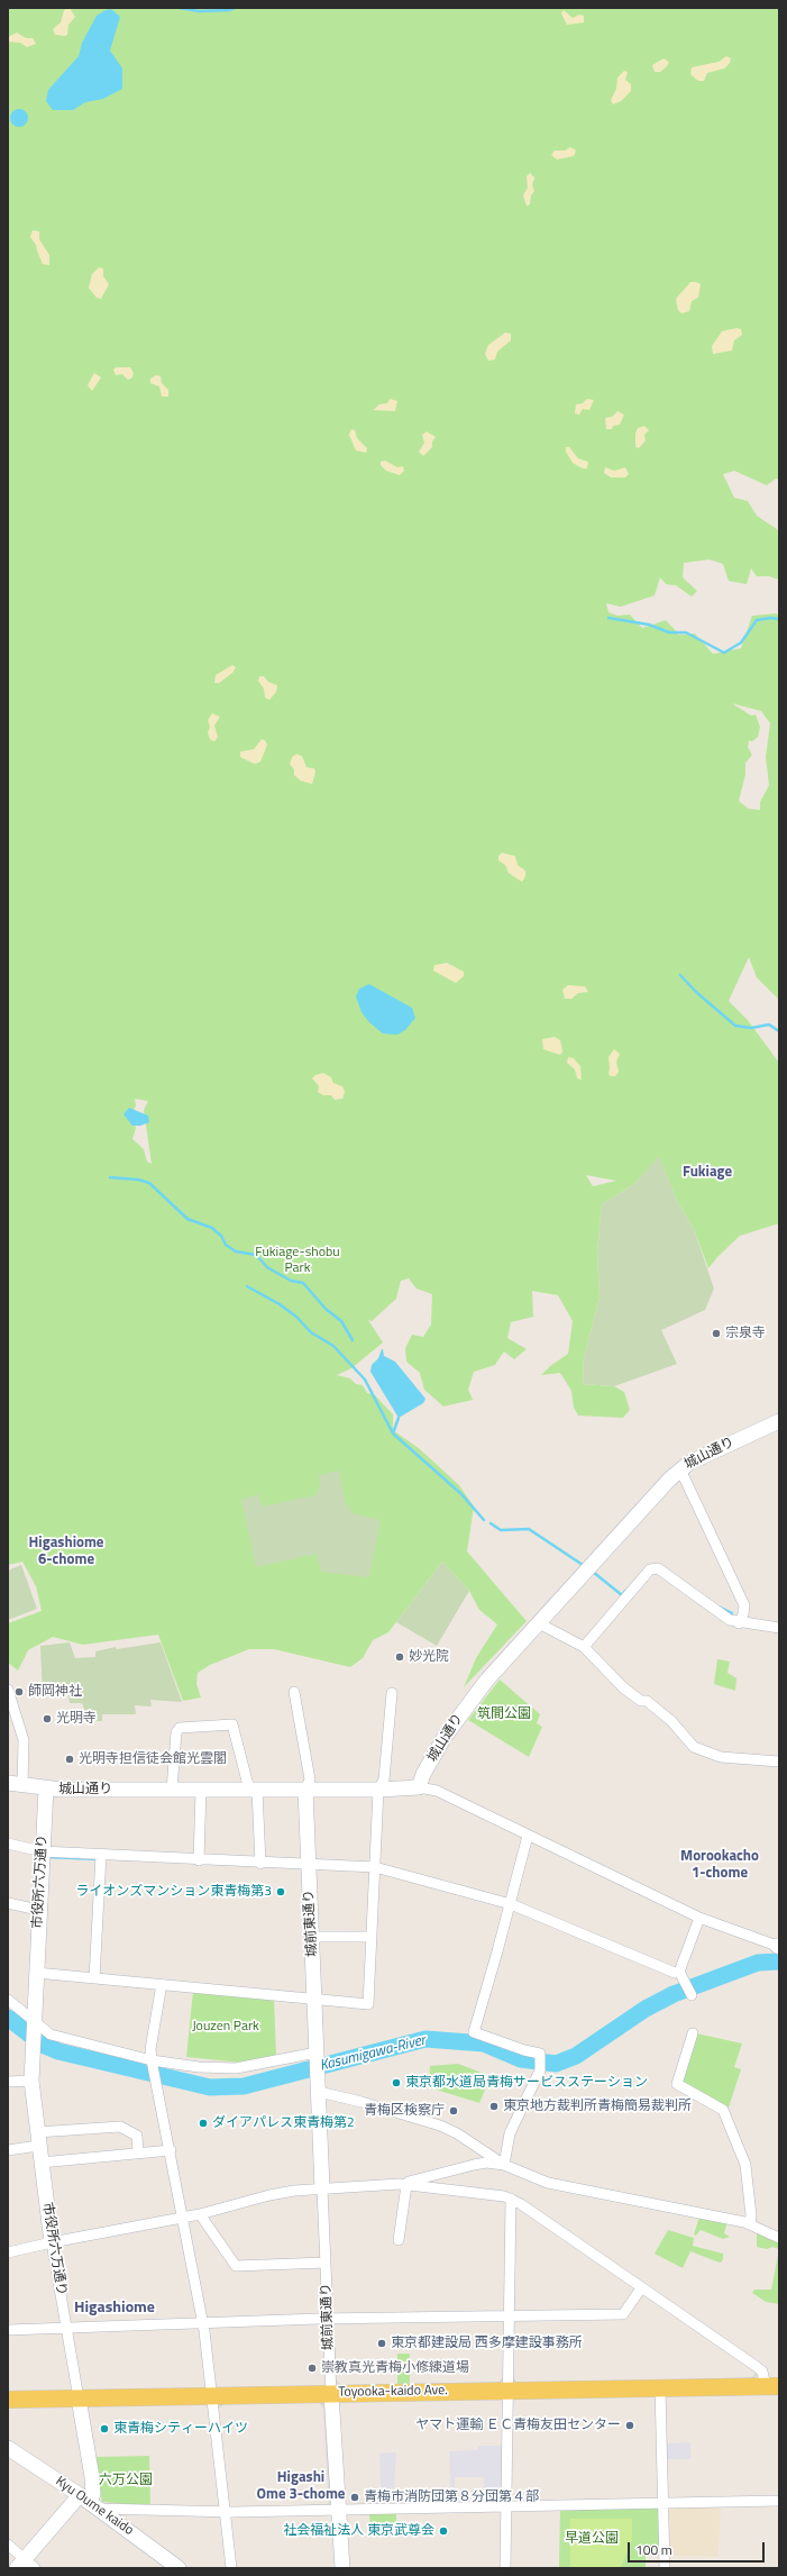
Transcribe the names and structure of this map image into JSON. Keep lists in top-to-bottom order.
{
  "streets": {
    "main road": ["Toyooka-kaido Ave."],
    "street": [
      "城山通り",
      "市役所六万通り",
      "城前東通り",
      "Kyu Oume kaido"
    ]
  },
  "crossings": [
    ["城山通り", "市役所六万通り"],
    ["城山通り", "城前東通り"],
    ["市役所六万通り", "Toyooka-kaido Ave."],
    ["市役所六万通り", "Kyu Oume kaido"],
    ["城前東通り", "Toyooka-kaido Ave."]
  ],
  "districts": [
    "Fukiage",
    "Higashiome 6-chome",
    "Morookacho 1-chome",
    "Higashiome",
    "Higashi Ome 3-chome"
  ],
  "water": ["Kasumigawa-River"],
  "parks": [
    "Fukiage-shobu Park",
    "筑間公園",
    "Jouzen Park",
    "六万公園",
    "早道公園"
  ],
  "places": [
    "宗泉寺",
    "妙光院",
    "師岡神社",
    "光明寺",
    "光明寺担信徒会館光雲閣",
    "ライオンズマンション東青梅第3",
    "東京都水道局青梅サービスステーション",
    "東京地方裁判所青梅簡易裁判所",
    "青梅区検察庁",
    "ダイアパレス東青梅第2",
    "東京都建設局 西多摩建設事務所",
    "崇教真光青梅小修練道場",
    "ヤマト運輸 ＥＣ青梅友田センター",
    "東青梅シティーハイツ",
    "青梅市消防団第８分団第４部",
    "社会福祉法人 東京武尊会"
  ],
  "scale_bar": "100 m"
}
